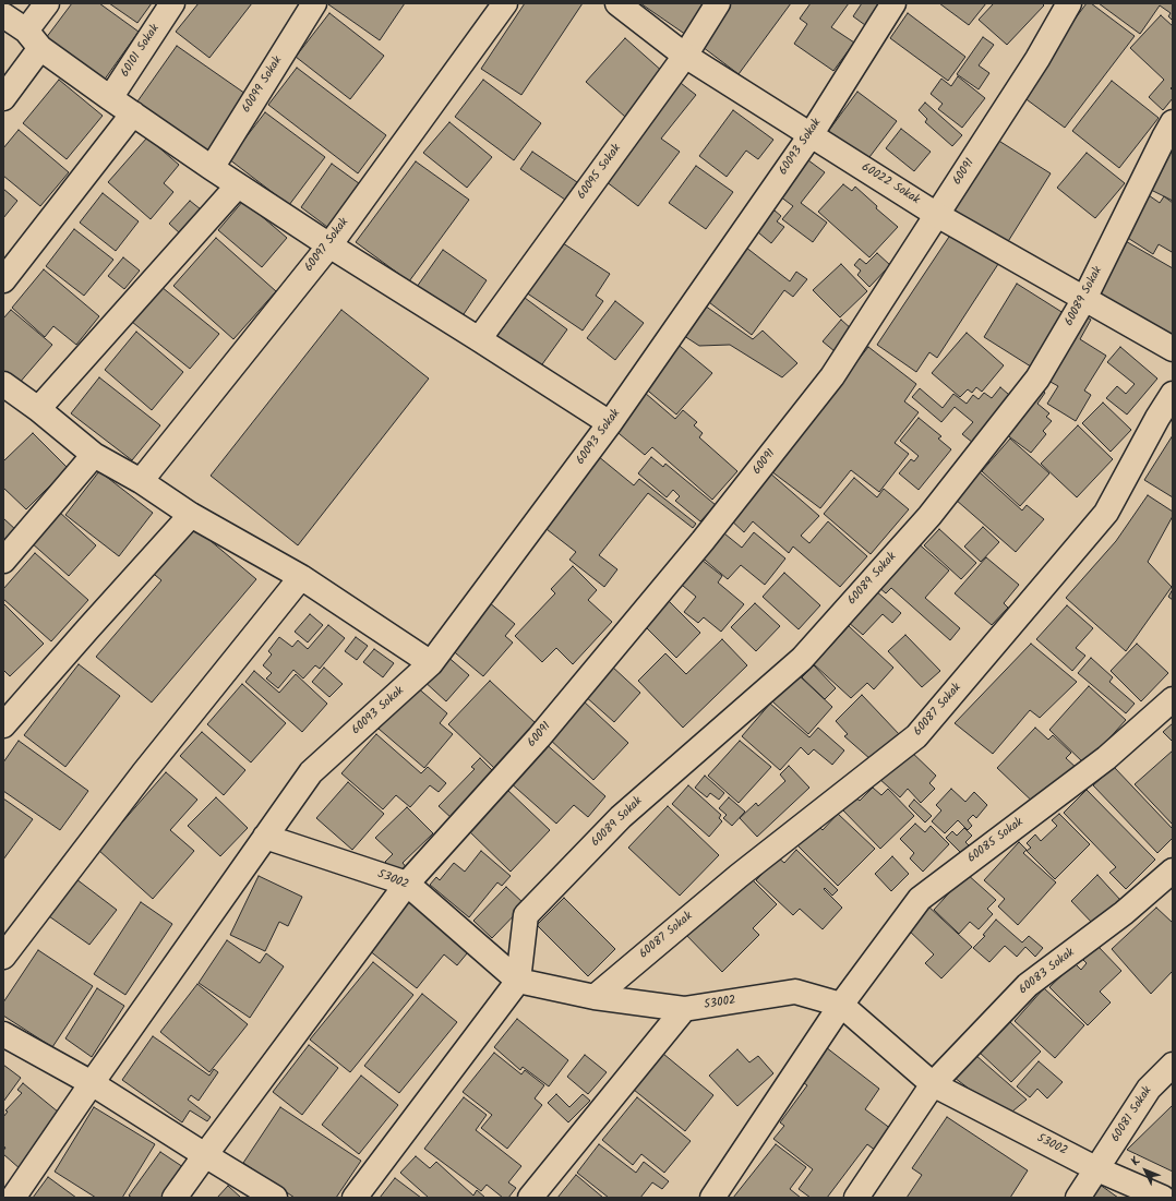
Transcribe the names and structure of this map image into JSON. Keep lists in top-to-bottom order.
{
  "streets": {
    "street": [
      "60101 Sokak",
      "60099 Sokak",
      "60093 Sokak",
      "60095 Sokak",
      "60091",
      "60022 Sokak",
      "60097 Sokak",
      "60089 Sokak",
      "60087 Sokak",
      "60085 Sokak",
      "53002",
      "60083 Sokak",
      "60081 Sokak"
    ]
  },
  "crossings": [
    ["60093 Sokak", "60022 Sokak"],
    ["60093 Sokak", "53002"],
    ["60095 Sokak", "60022 Sokak"],
    ["60091", "60022 Sokak"],
    ["60091", "53002"],
    ["60022 Sokak", "60089 Sokak"],
    ["60089 Sokak", "53002"],
    ["60087 Sokak", "53002"],
    ["60085 Sokak", "53002"],
    ["53002", "60083 Sokak"],
    ["53002", "60081 Sokak"]
  ],
  "north": "top left"
}
